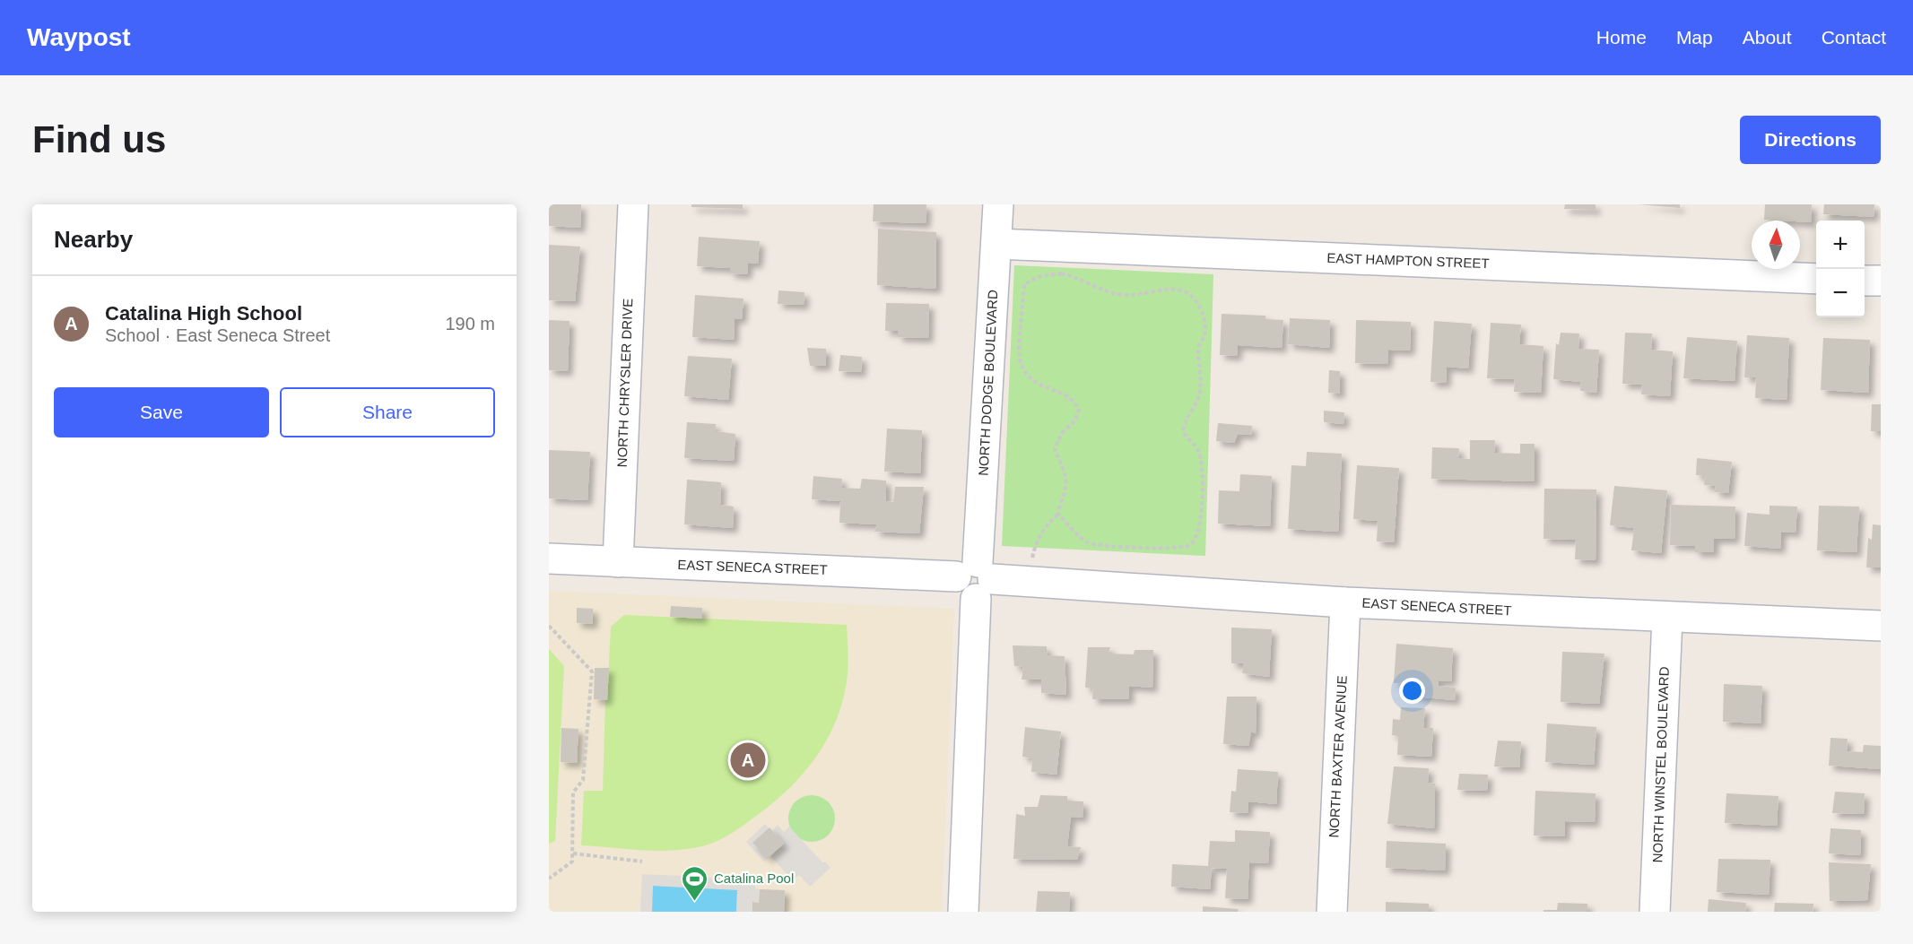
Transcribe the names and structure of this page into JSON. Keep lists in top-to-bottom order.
{
  "streets": {
    "street": [
      "EAST HAMPTON STREET",
      "NORTH CHRYSLER DRIVE",
      "NORTH DODGE BOULEVARD",
      "EAST SENECA STREET",
      "NORTH BAXTER AVENUE",
      "NORTH WINSTEL BOULEVARD"
    ]
  },
  "crossings": [
    ["EAST HAMPTON STREET", "NORTH DODGE BOULEVARD"],
    ["NORTH CHRYSLER DRIVE", "EAST SENECA STREET"],
    ["NORTH DODGE BOULEVARD", "EAST SENECA STREET"],
    ["EAST SENECA STREET", "NORTH BAXTER AVENUE"],
    ["EAST SENECA STREET", "NORTH WINSTEL BOULEVARD"]
  ],
  "places": {
    "sports": ["Catalina Pool"]
  },
  "north": "top",
  "page": {
    "header": "Waypost",
    "nav": [
      "Home",
      "Map",
      "About",
      "Contact"
    ],
    "buttons": [
      "Directions",
      ["Save", "Share"]
    ],
    "title": "Find us",
    "heading": "Nearby",
    "map_buttons": ["+", "−"],
    "list": [
      {
        "mark": "A",
        "name": "Catalina High School",
        "note": "School · East Seneca Street",
        "value": "190 m"
      }
    ],
    "pins": "A"
  }
}
